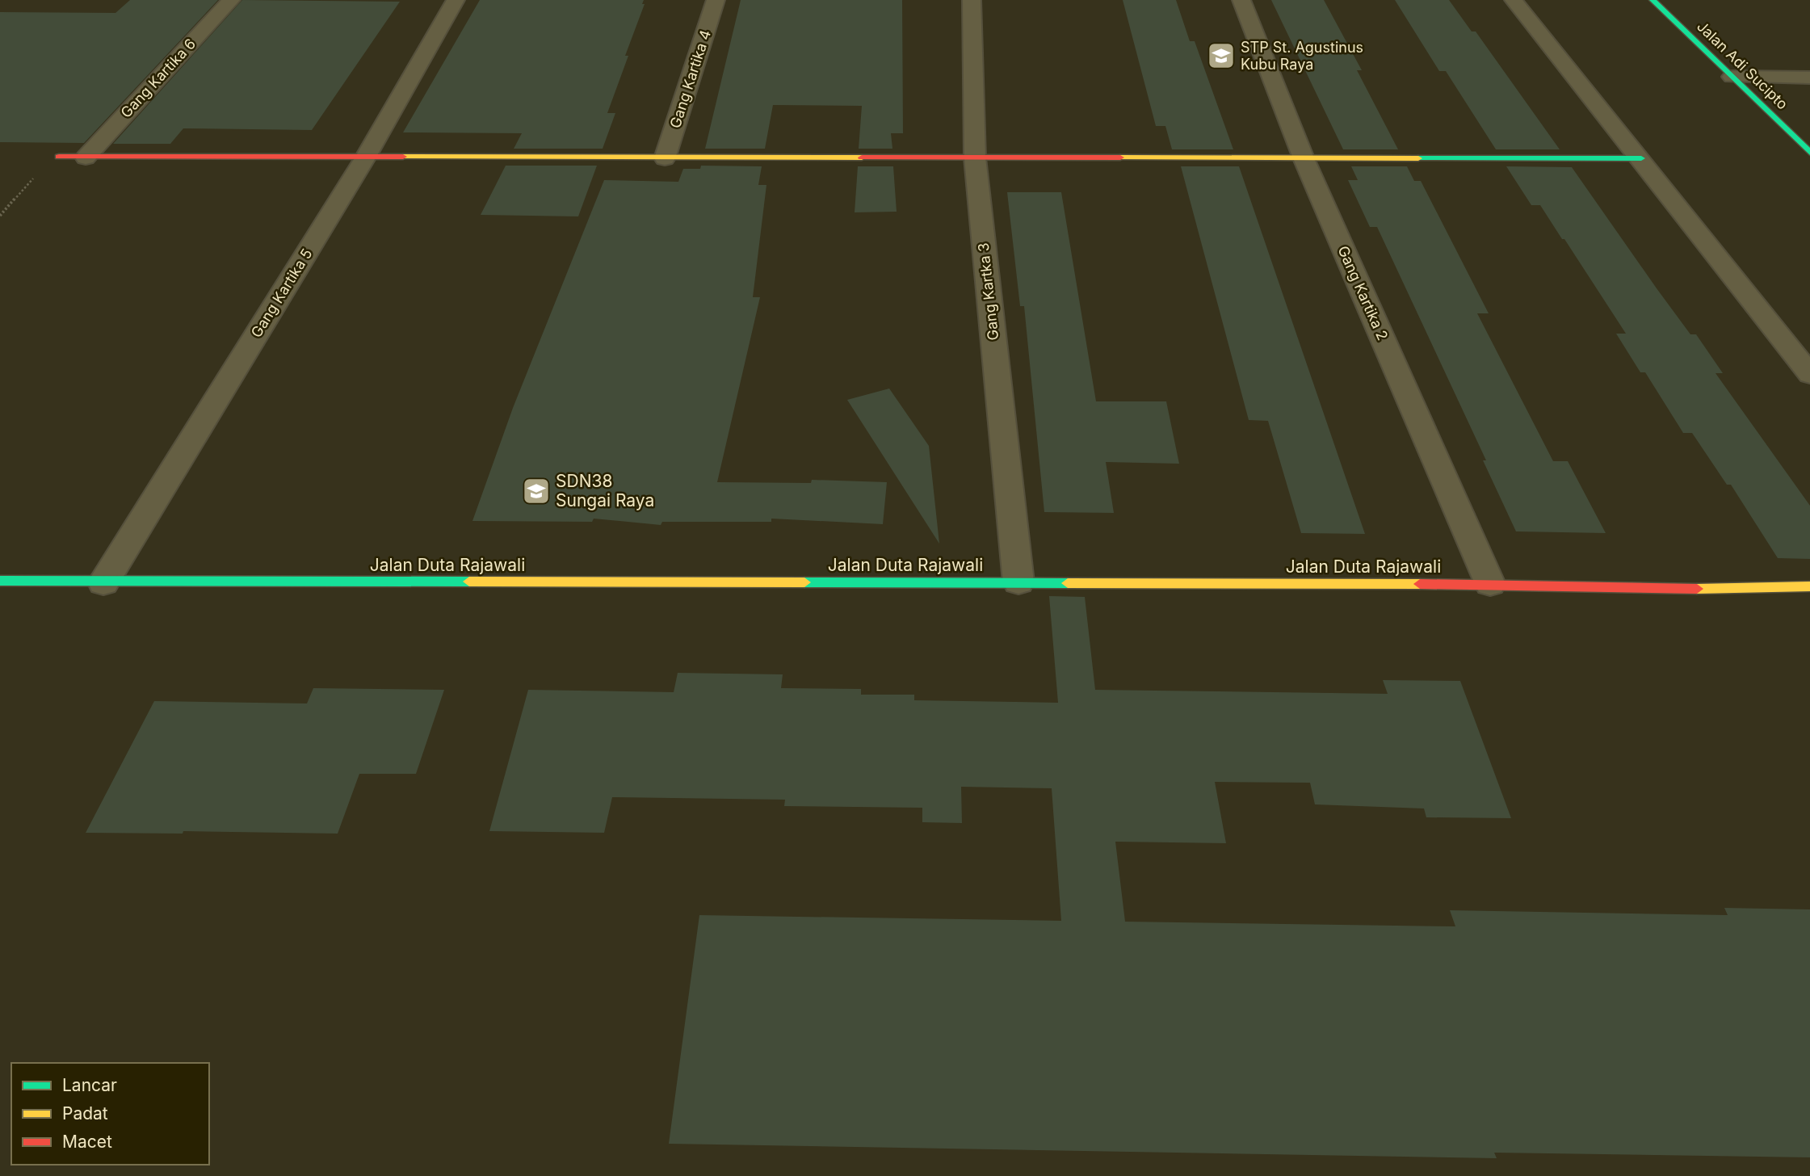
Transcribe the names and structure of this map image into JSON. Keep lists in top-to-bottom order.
{
  "streets": {
    "street": [
      "Jalan Adi Sucipto",
      "Gang Kartika 6",
      "Gang Kartika 4",
      "Gang Kartka 3",
      "Gang Kartika 5",
      "Gang Kartika 2",
      "Jalan Duta Rajawali"
    ]
  },
  "crossings": [
    ["Gang Kartka 3", "Jalan Duta Rajawali"],
    ["Gang Kartika 5", "Jalan Duta Rajawali"],
    ["Gang Kartika 2", "Jalan Duta Rajawali"]
  ],
  "places": {
    "school or university": ["STP St. Agustinus Kubu Raya", "SDN38 Sungai Raya"]
  },
  "legend": ["Lancar", "Padat", "Macet"]
}
